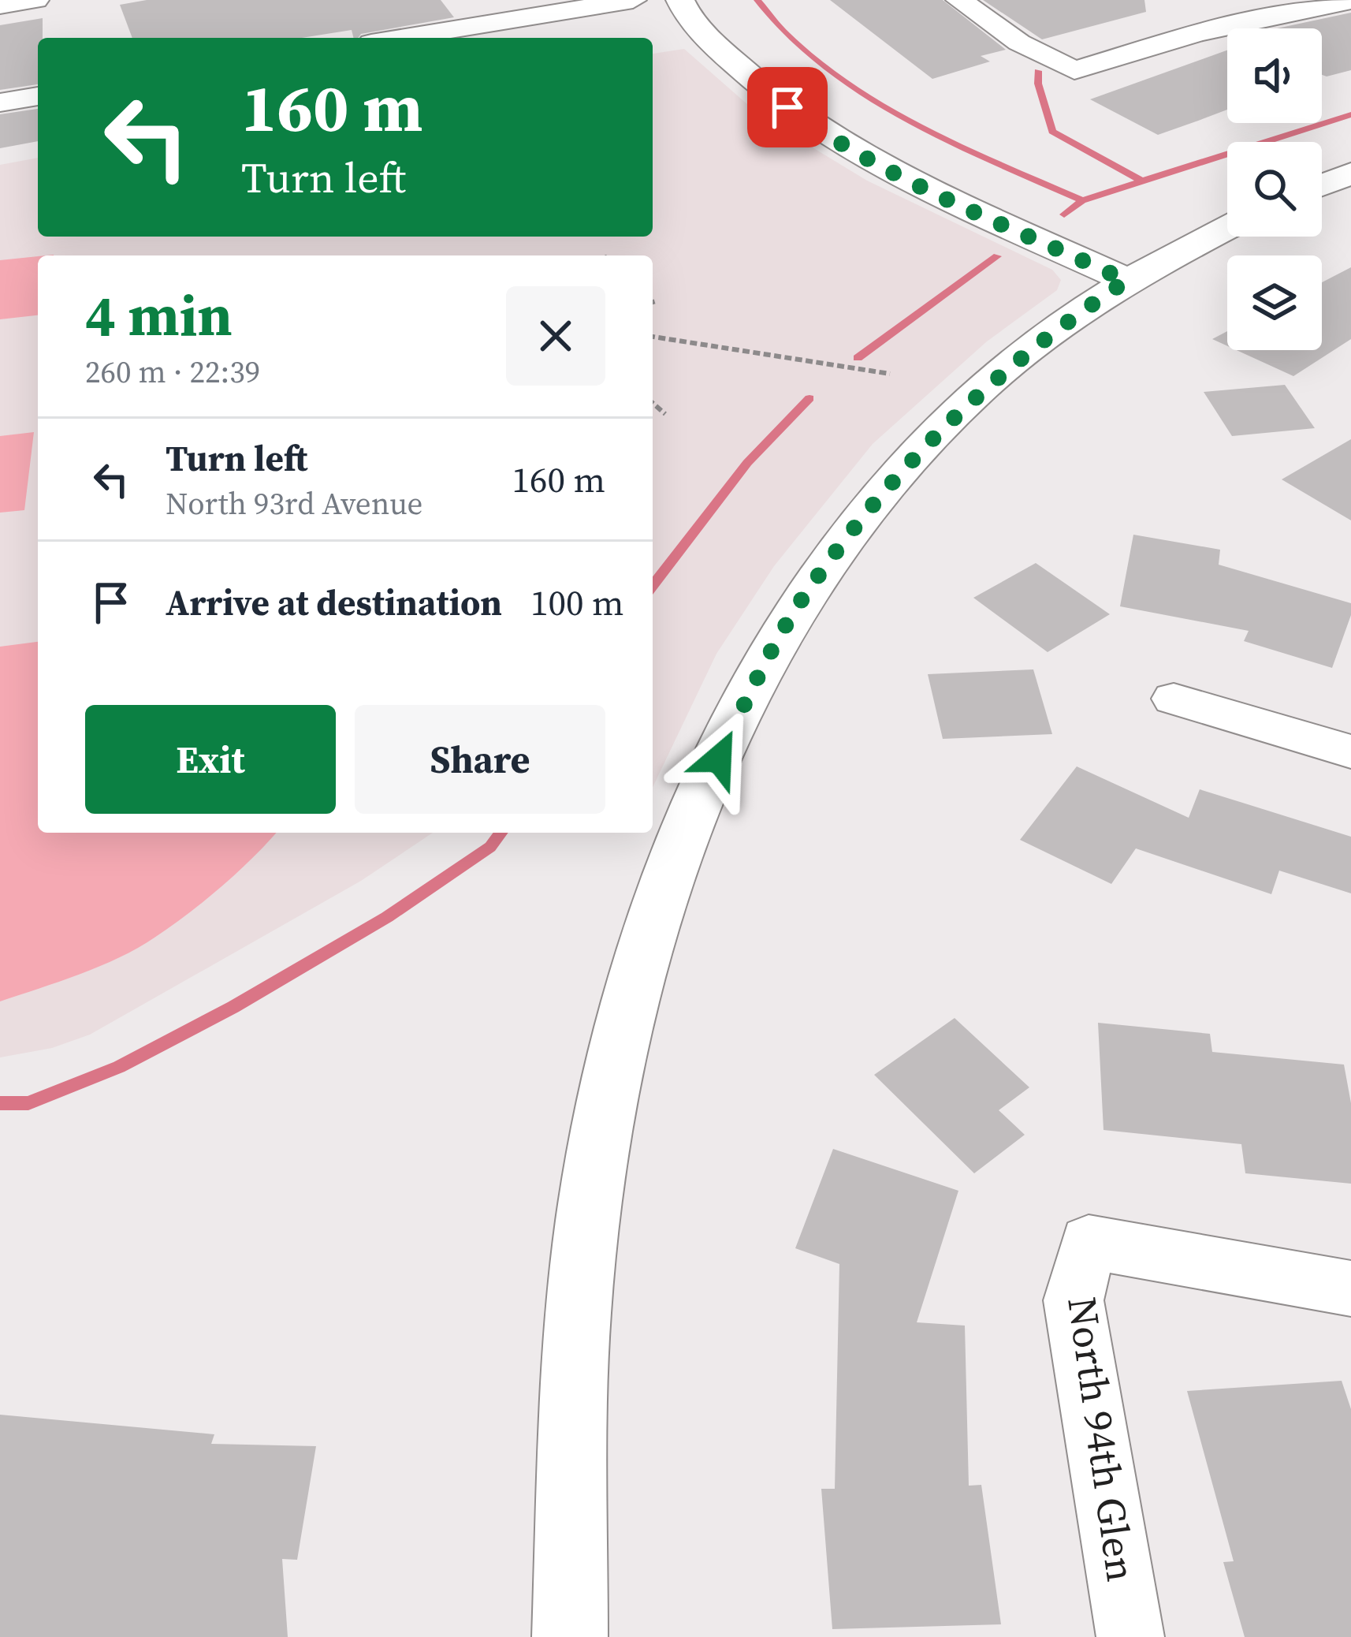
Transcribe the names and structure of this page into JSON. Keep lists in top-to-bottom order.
{
  "streets": {
    "street": ["North 94th Glen"]
  },
  "page": {
    "turn": ["160 m", "Turn left"],
    "heading": ["4 min", "260 m · 22:39"],
    "list": [
      {
        "name": "Turn left",
        "note": "North 93rd Avenue",
        "value": "160 m"
      },
      {
        "name": "Arrive at destination",
        "value": "100 m"
      }
    ],
    "buttons": ["Exit", "Share"]
  }
}
